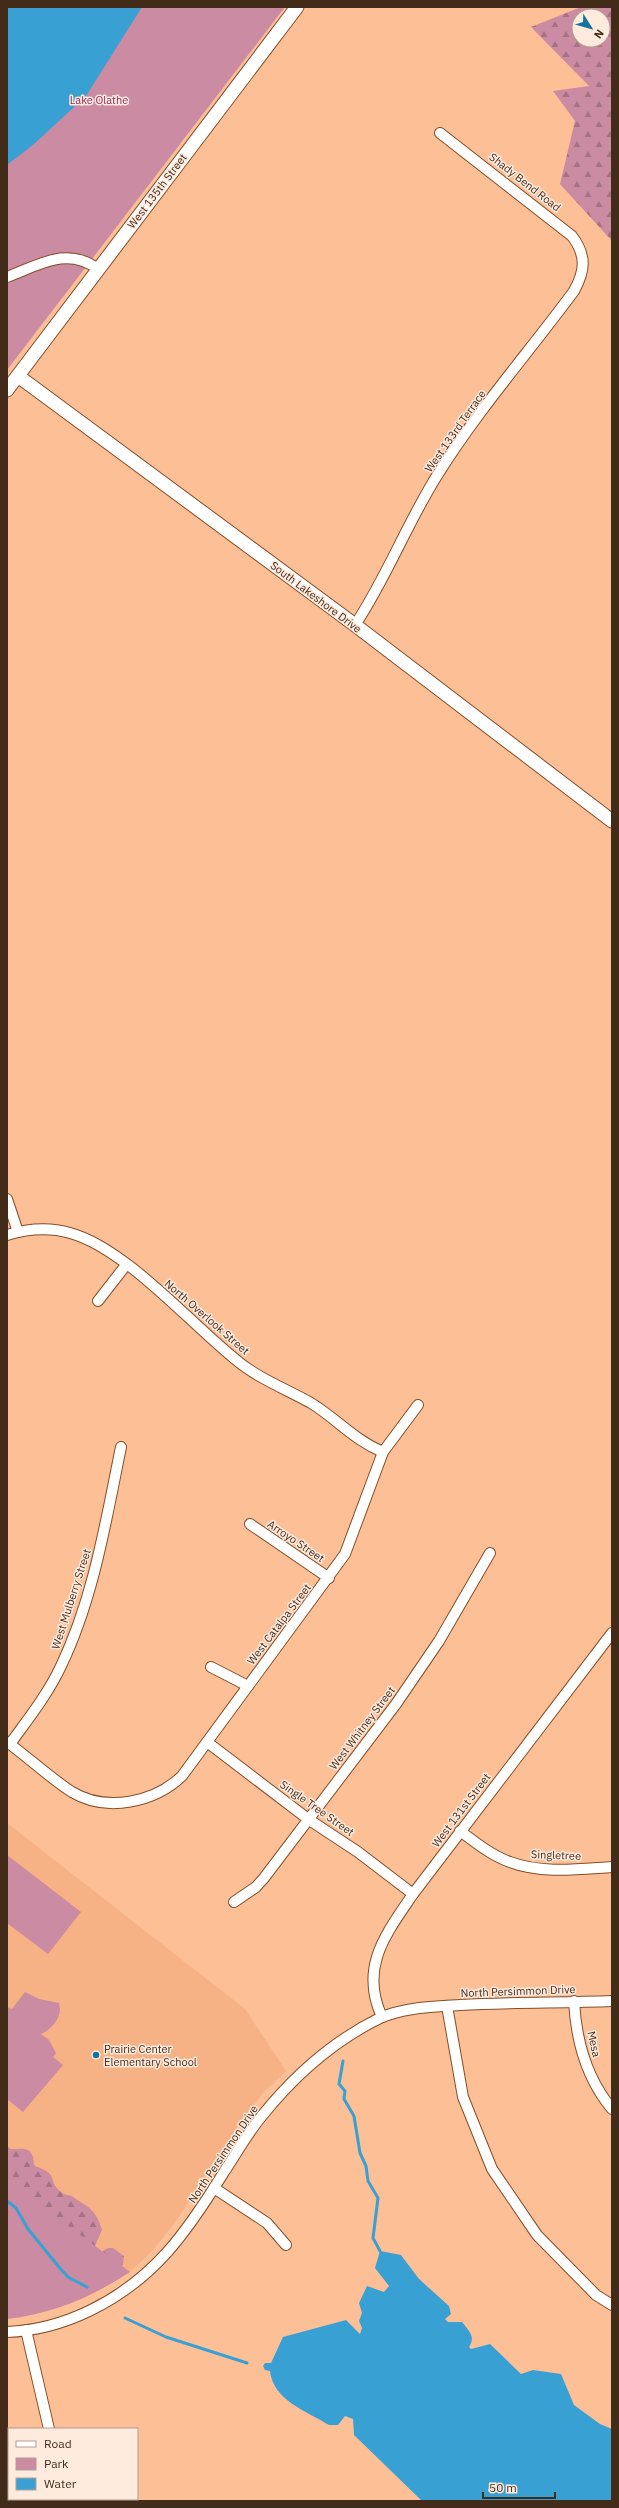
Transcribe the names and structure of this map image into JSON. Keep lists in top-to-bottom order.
{
  "streets": {
    "street": [
      "Shady Bend Road",
      "West 135th Street",
      "West 133rd Terrace",
      "South Lakeshore Drive",
      "North Overlook Street",
      "Arroyo Street",
      "West Mulberry Street",
      "West Catalpa Street",
      "West Whitney Street",
      "Single Tree Street",
      "West 131st Street",
      "Singletree",
      "North Persimmon Drive",
      "Mesa"
    ]
  },
  "crossings": [
    ["Shady Bend Road", "West 133rd Terrace"],
    ["West 135th Street", "South Lakeshore Drive"],
    ["West 133rd Terrace", "South Lakeshore Drive"],
    ["North Overlook Street", "West Catalpa Street"],
    ["Arroyo Street", "West Catalpa Street"],
    ["West Mulberry Street", "West Catalpa Street"],
    ["West Catalpa Street", "Single Tree Street"],
    ["West Whitney Street", "Single Tree Street"],
    ["Single Tree Street", "West 131st Street"],
    ["West 131st Street", "Singletree"],
    ["West 131st Street", "North Persimmon Drive"],
    ["North Persimmon Drive", "Mesa"]
  ],
  "parks": ["Lake Olathe"],
  "places": ["Prairie Center Elementary School"],
  "legend": ["Road", "Park", "Water"],
  "scale_bar": "50 m",
  "north": "bottom right"
}
